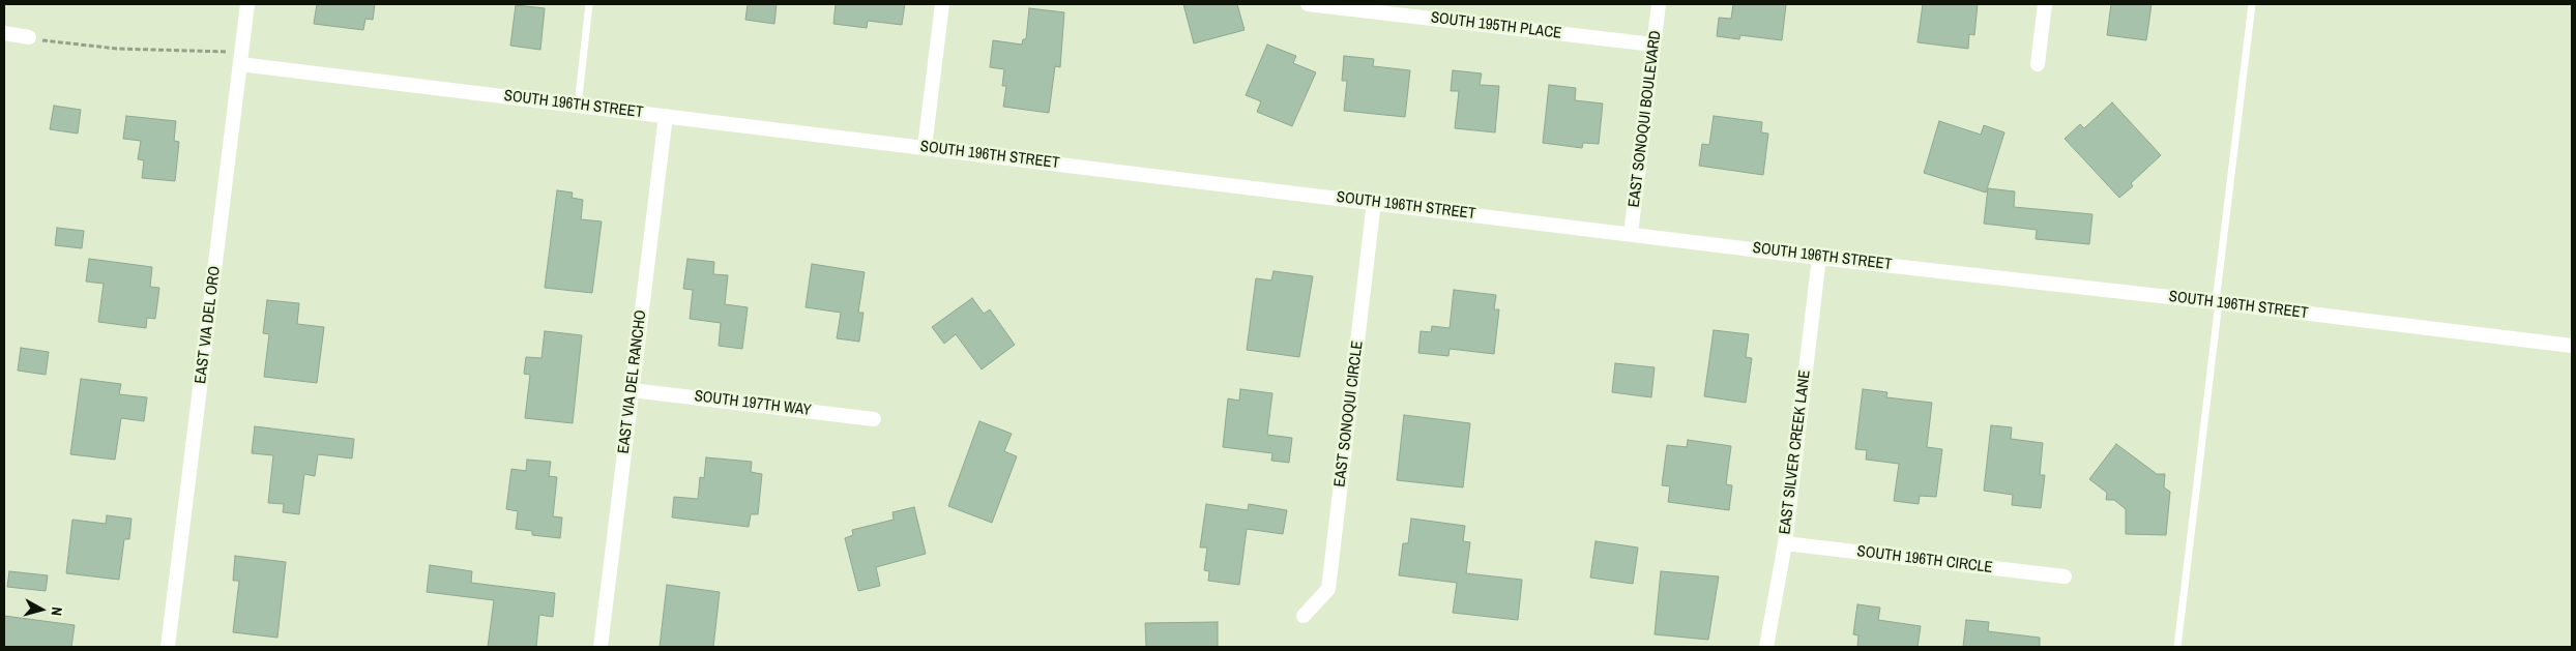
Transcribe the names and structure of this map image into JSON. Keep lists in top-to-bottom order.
{
  "streets": {
    "street": [
      "SOUTH 195TH PLACE",
      "SOUTH 196TH STREET",
      "EAST SONOQUI BOULEVARD",
      "EAST VIA DEL ORO",
      "EAST VIA DEL RANCHO",
      "SOUTH 197TH WAY",
      "EAST SONOQUI CIRCLE",
      "EAST SILVER CREEK LANE",
      "SOUTH 196TH CIRCLE"
    ]
  },
  "crossings": [
    ["SOUTH 195TH PLACE", "EAST SONOQUI BOULEVARD"],
    ["SOUTH 196TH STREET", "EAST SONOQUI BOULEVARD"],
    ["SOUTH 196TH STREET", "EAST VIA DEL ORO"],
    ["SOUTH 196TH STREET", "EAST VIA DEL RANCHO"],
    ["SOUTH 196TH STREET", "EAST SONOQUI CIRCLE"],
    ["SOUTH 196TH STREET", "EAST SILVER CREEK LANE"],
    ["EAST VIA DEL RANCHO", "SOUTH 197TH WAY"],
    ["EAST SILVER CREEK LANE", "SOUTH 196TH CIRCLE"]
  ],
  "north": "right"
}
